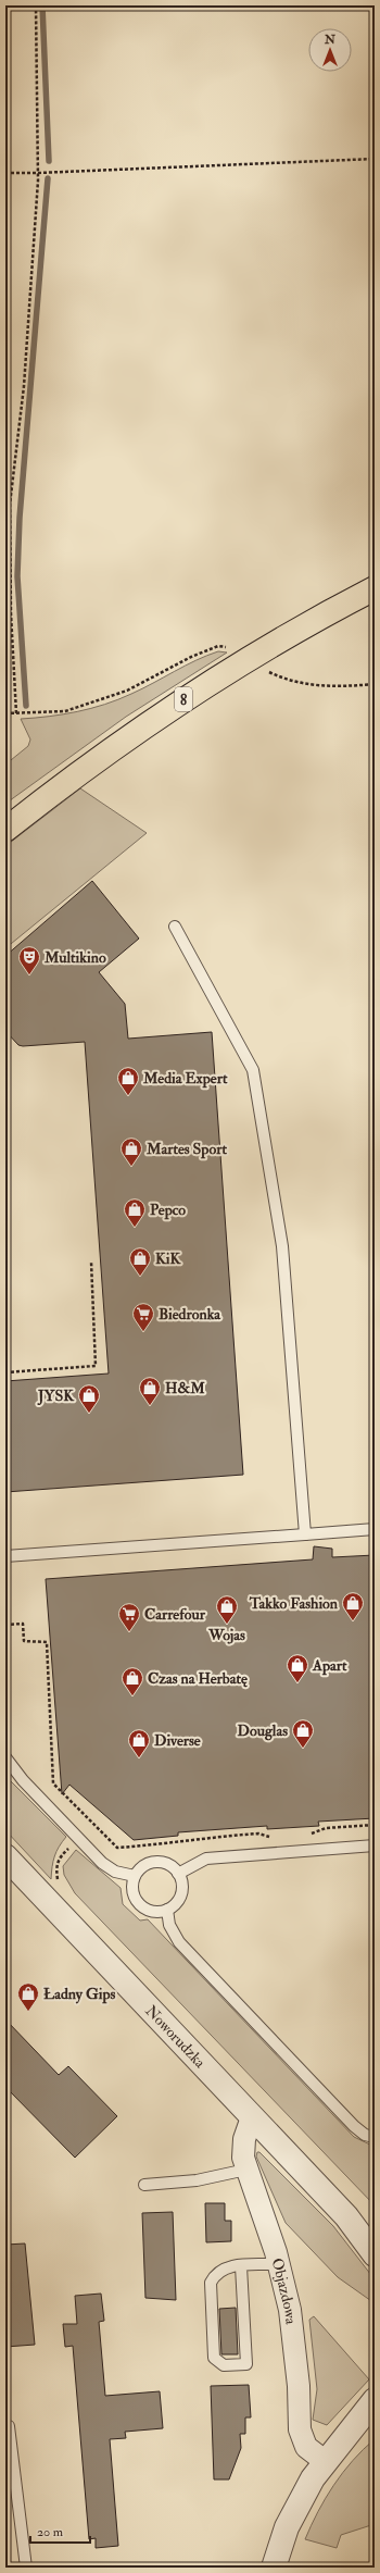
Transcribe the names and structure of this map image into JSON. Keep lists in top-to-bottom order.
{
  "streets": {
    "highway": ["8"],
    "street": ["Noworudzka", "Objazdowa"]
  },
  "crossings": [
    ["Noworudzka", "Objazdowa"]
  ],
  "places": {
    "theatre": ["Multikino"],
    "shop": [
      "Media Expert",
      "Martes Sport",
      "Pepco",
      "KiK",
      "H&M",
      "JYSK",
      "Takko Fashion",
      "Wojas",
      "Apart",
      "Czas na Herbatę",
      "Douglas",
      "Diverse",
      "Ładny Gips"
    ],
    "supermarket": ["Biedronka", "Carrefour"]
  },
  "scale_bar": "20 m",
  "north": "top"
}
